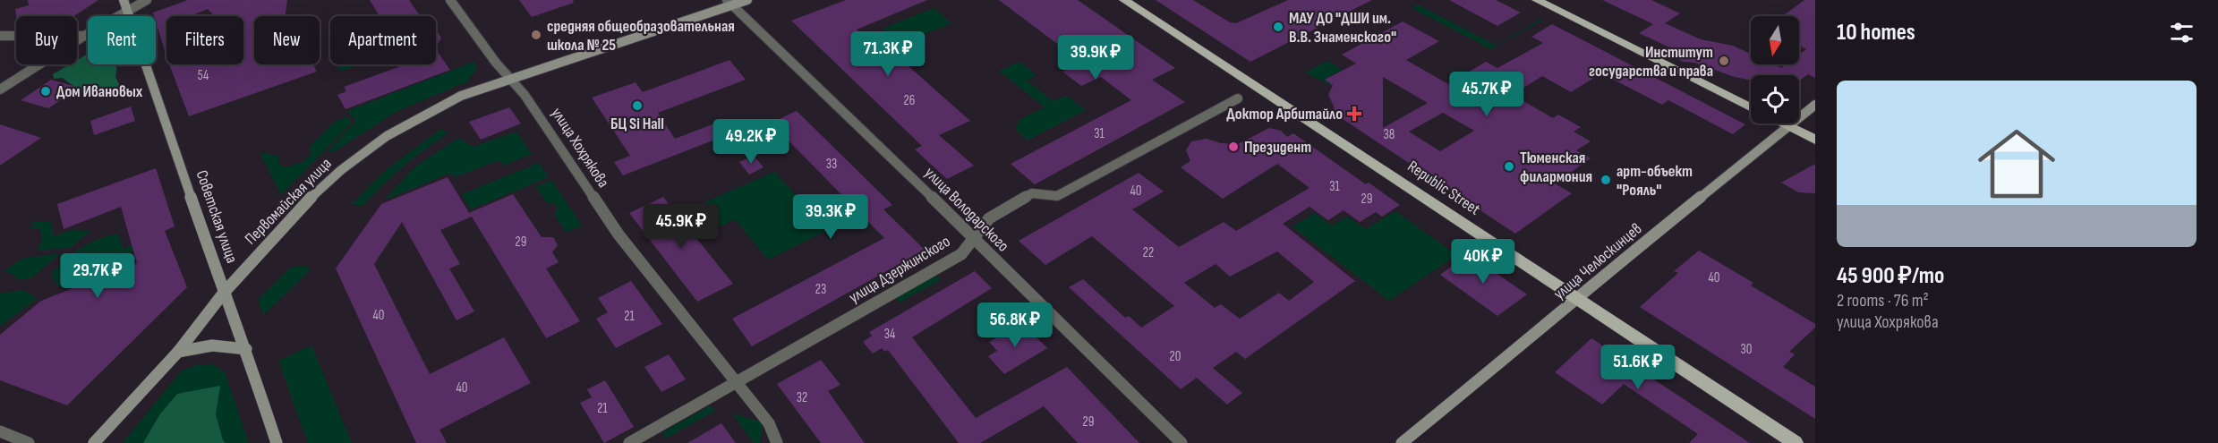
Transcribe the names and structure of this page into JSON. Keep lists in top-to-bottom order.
{
  "streets": {
    "main road": ["Republic Street"],
    "street": [
      "улица Хохрякова",
      "Первомайская улица",
      "улица Володарского",
      "Советская улица",
      "улица Челюскинцев",
      "улица Дзержинского"
    ]
  },
  "crossings": [
    ["улица Хохрякова", "Первомайская улица"],
    ["улица Хохрякова", "улица Дзержинского"],
    ["Republic Street", "улица Челюскинцев"],
    ["Первомайская улица", "улица Володарского"],
    ["Первомайская улица", "Советская улица"],
    ["улица Володарского", "улица Дзержинского"]
  ],
  "places": {
    "other": [
      "МАУ ДО \"ДШИ им. В.В. Знаменского\"",
      "средняя общеобразовательная школа № 25",
      "Институт государства и права",
      "Дом Ивановых",
      "БЦ Si Hall",
      "Президент",
      "Тюменская филармония",
      "арт-объект \"Рояль\""
    ],
    "health": ["Доктор Арбитайло"]
  },
  "house_numbers": [
    "54",
    "26",
    "31",
    "38",
    "33",
    "31",
    "40",
    "29",
    "29",
    "22",
    "40",
    "23",
    "40",
    "21",
    "34",
    "30",
    "20",
    "40",
    "32",
    "21",
    "29"
  ],
  "north": "bottom",
  "page": {
    "heading": "10 homes",
    "chip": [
      "Buy",
      "Rent",
      "Filters",
      "New",
      "Apartment"
    ],
    "price": [
      "71.3K ₽",
      "39.9K ₽",
      "45.7K ₽",
      "49.2K ₽",
      "39.3K ₽",
      "45.9K ₽",
      "40K ₽",
      "29.7K ₽",
      "56.8K ₽",
      "51.6K ₽"
    ],
    "list": [
      {
        "name": "45 900 ₽/mo",
        "note": "2 rooms · 76 m² · улица Хохрякова"
      }
    ]
  }
}
